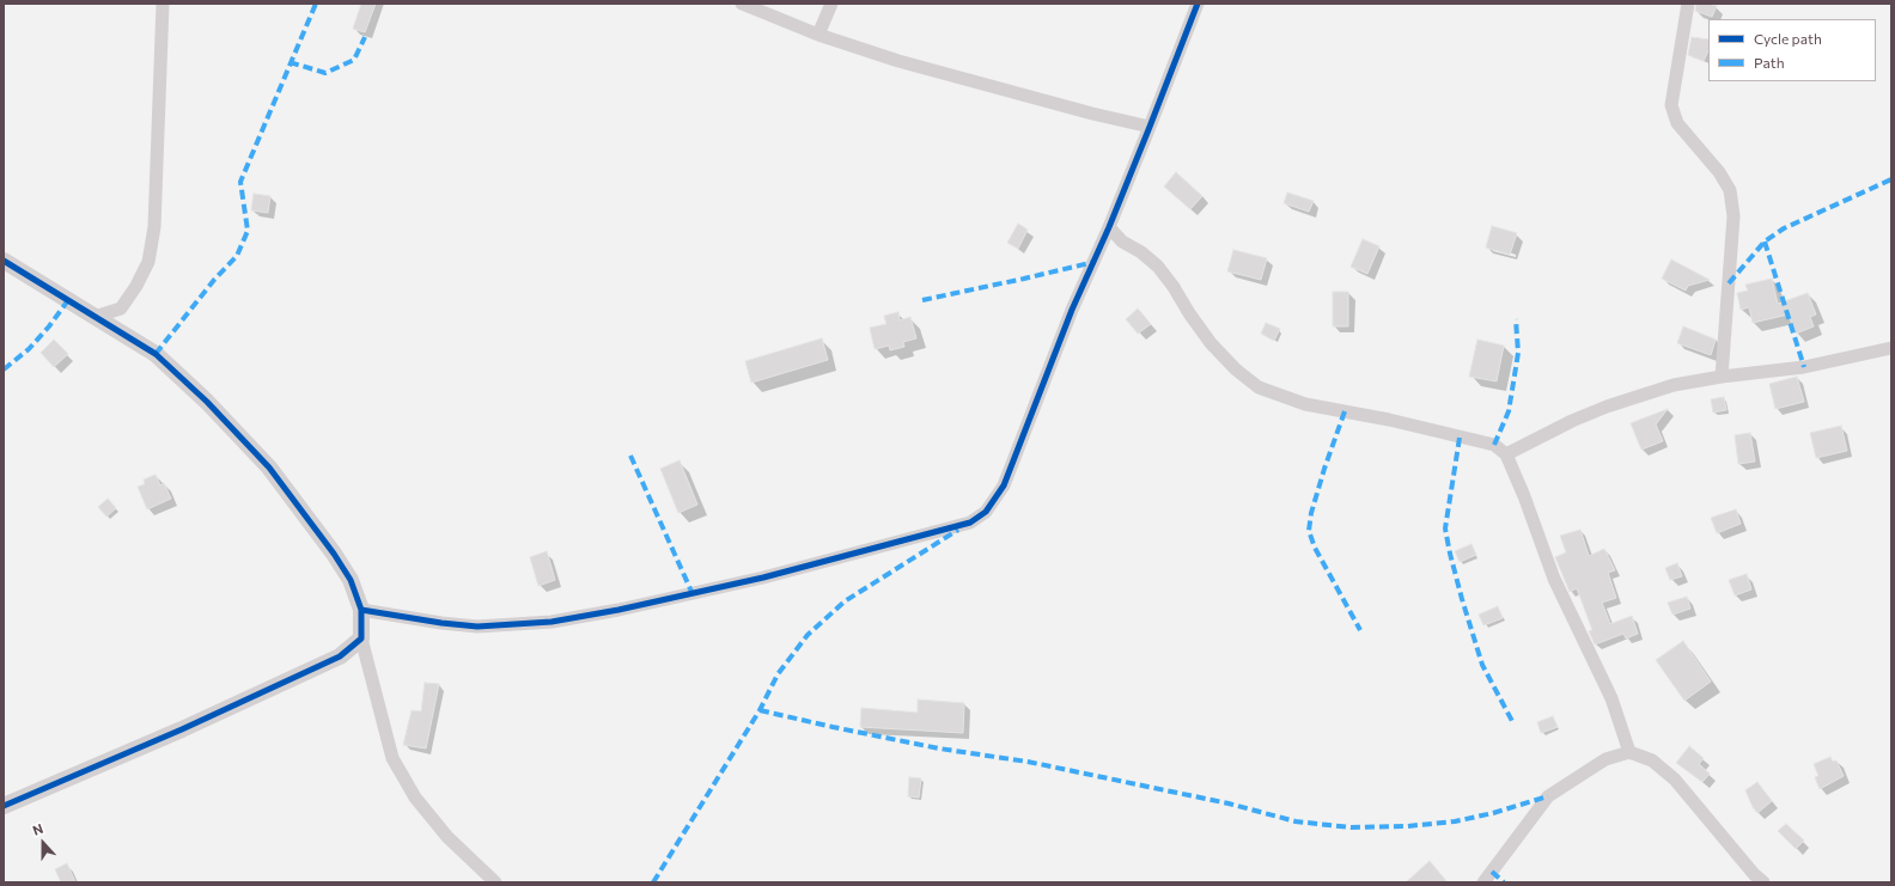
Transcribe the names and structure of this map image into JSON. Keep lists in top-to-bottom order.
{
  "legend": ["Cycle path", "Path"],
  "north": "top"
}
